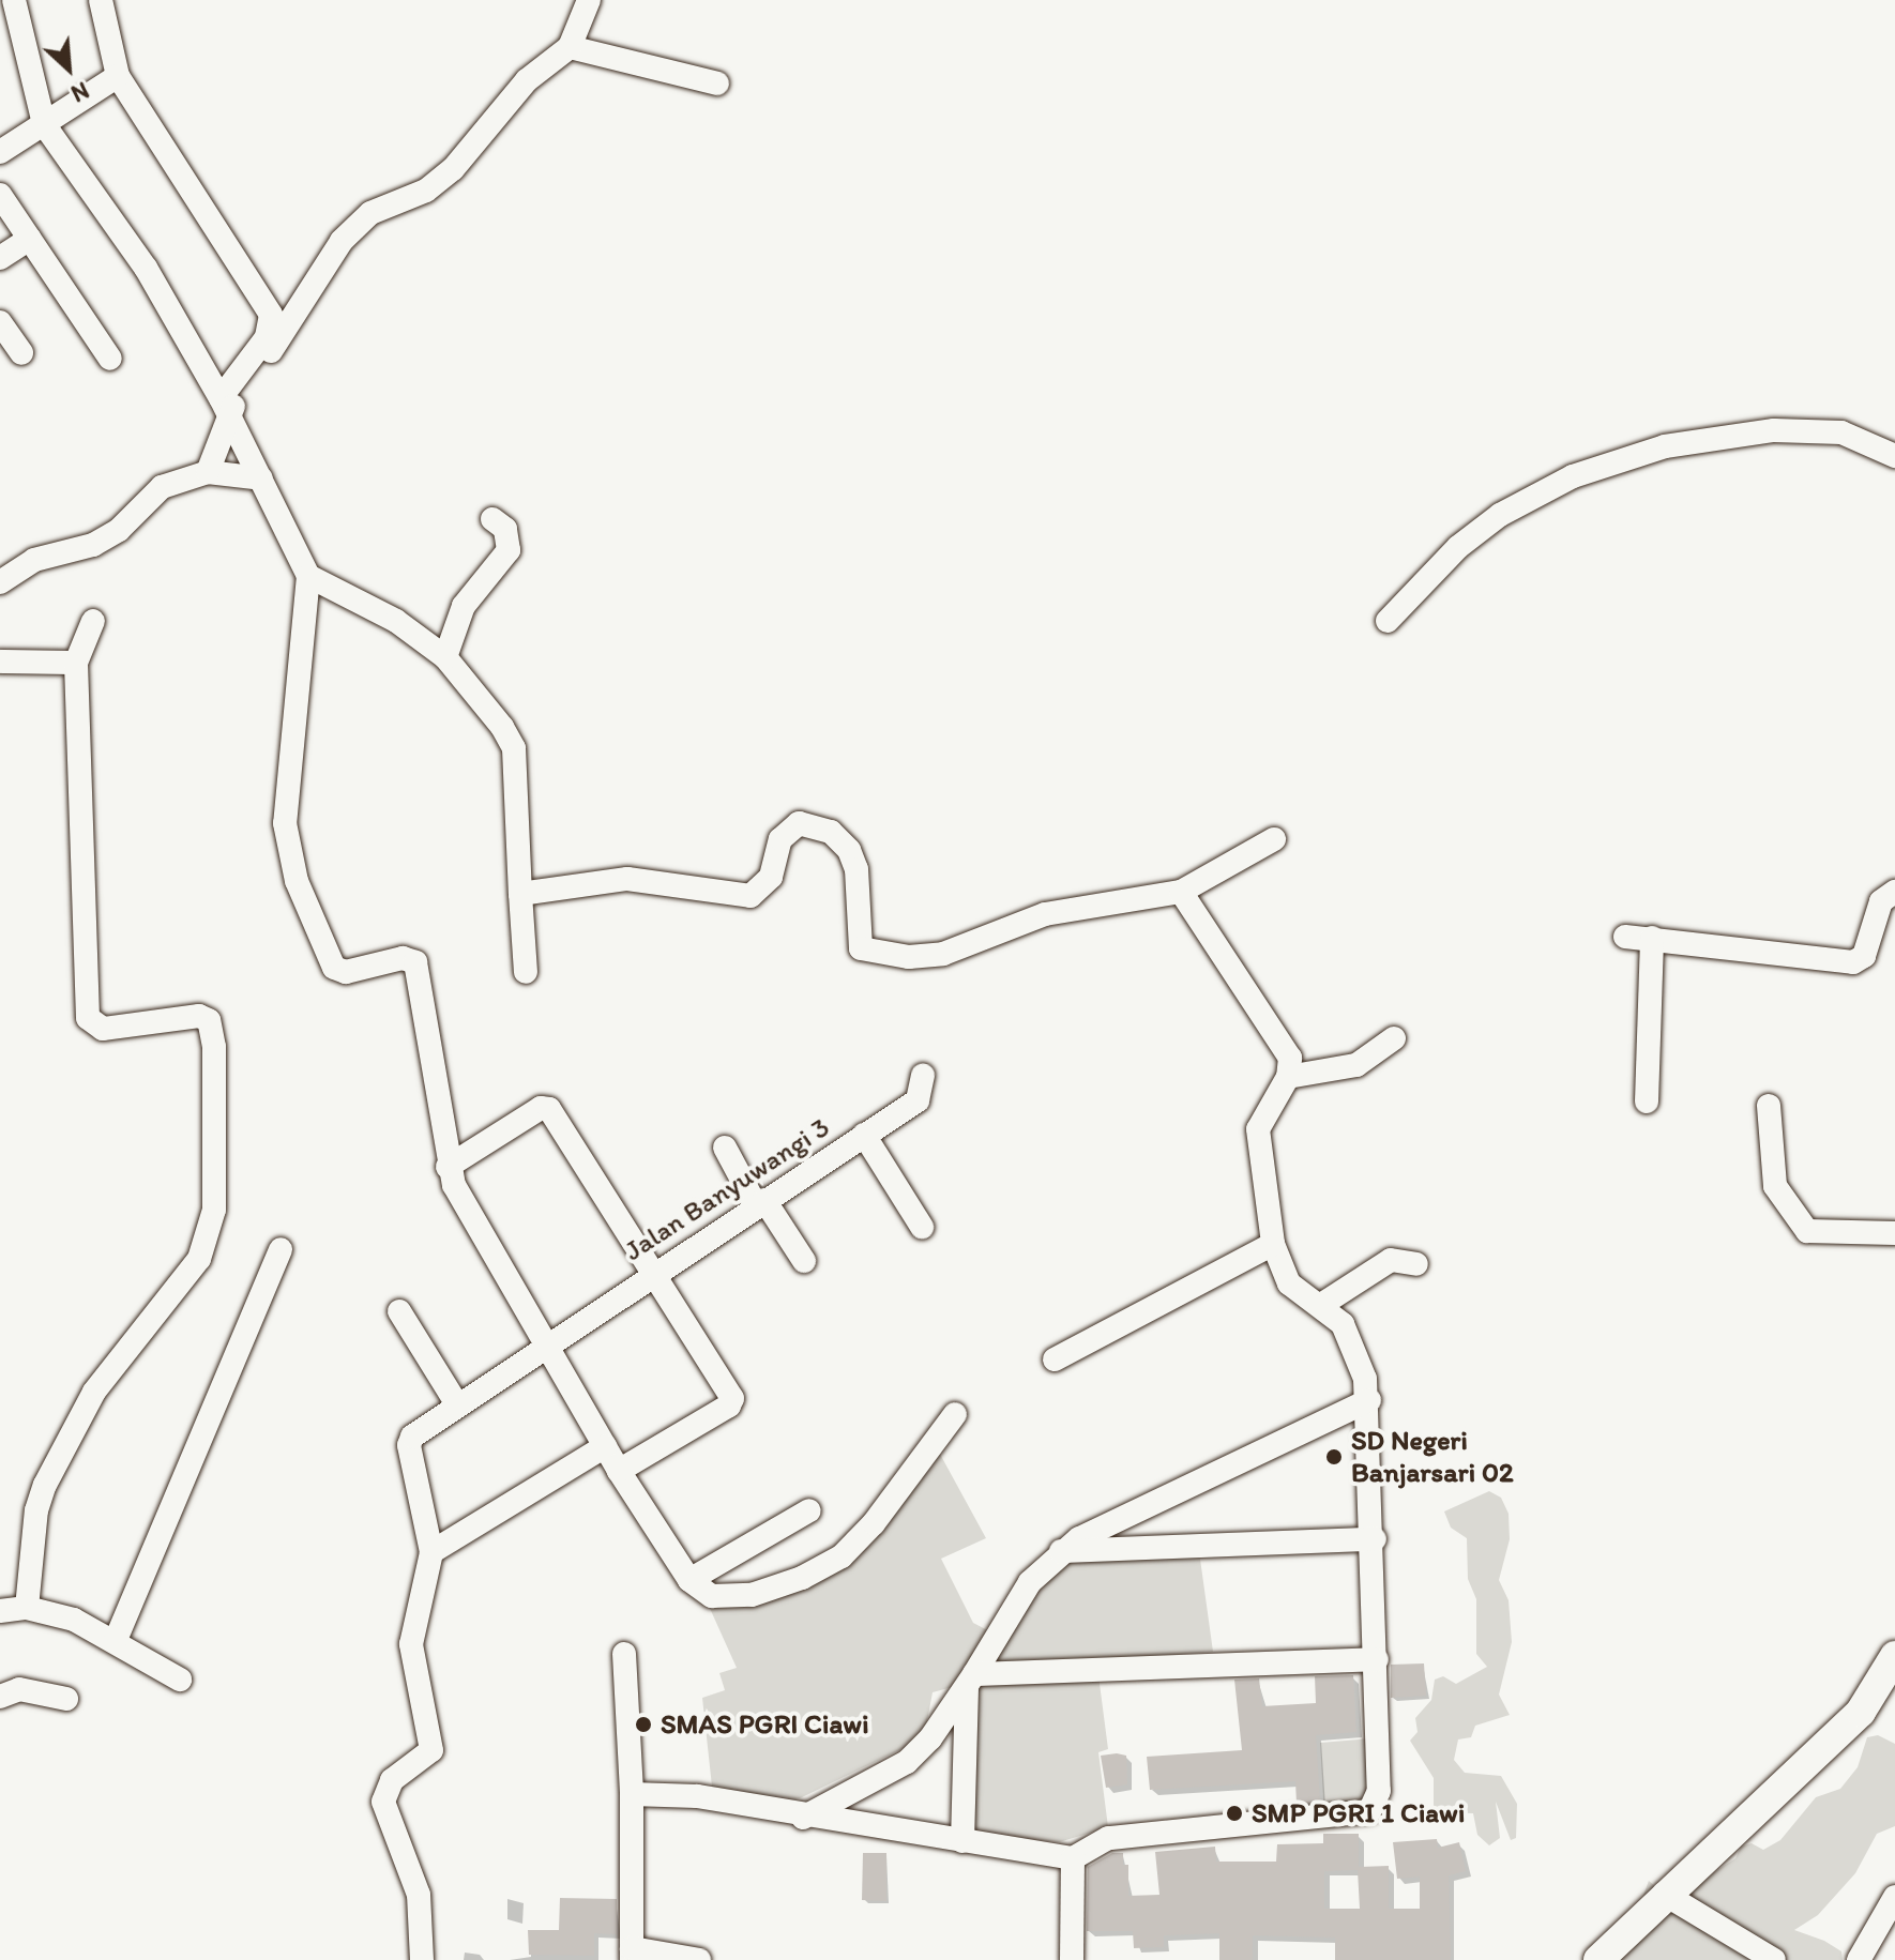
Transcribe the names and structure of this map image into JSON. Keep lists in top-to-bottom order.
{
  "streets": {
    "street": ["Jalan Banyuwangi 3"]
  },
  "places": ["SD Negeri Banjarsari 02", "SMAS PGRI Ciawi", "SMP PGRI 1 Ciawi"],
  "north": "bottom right"
}
